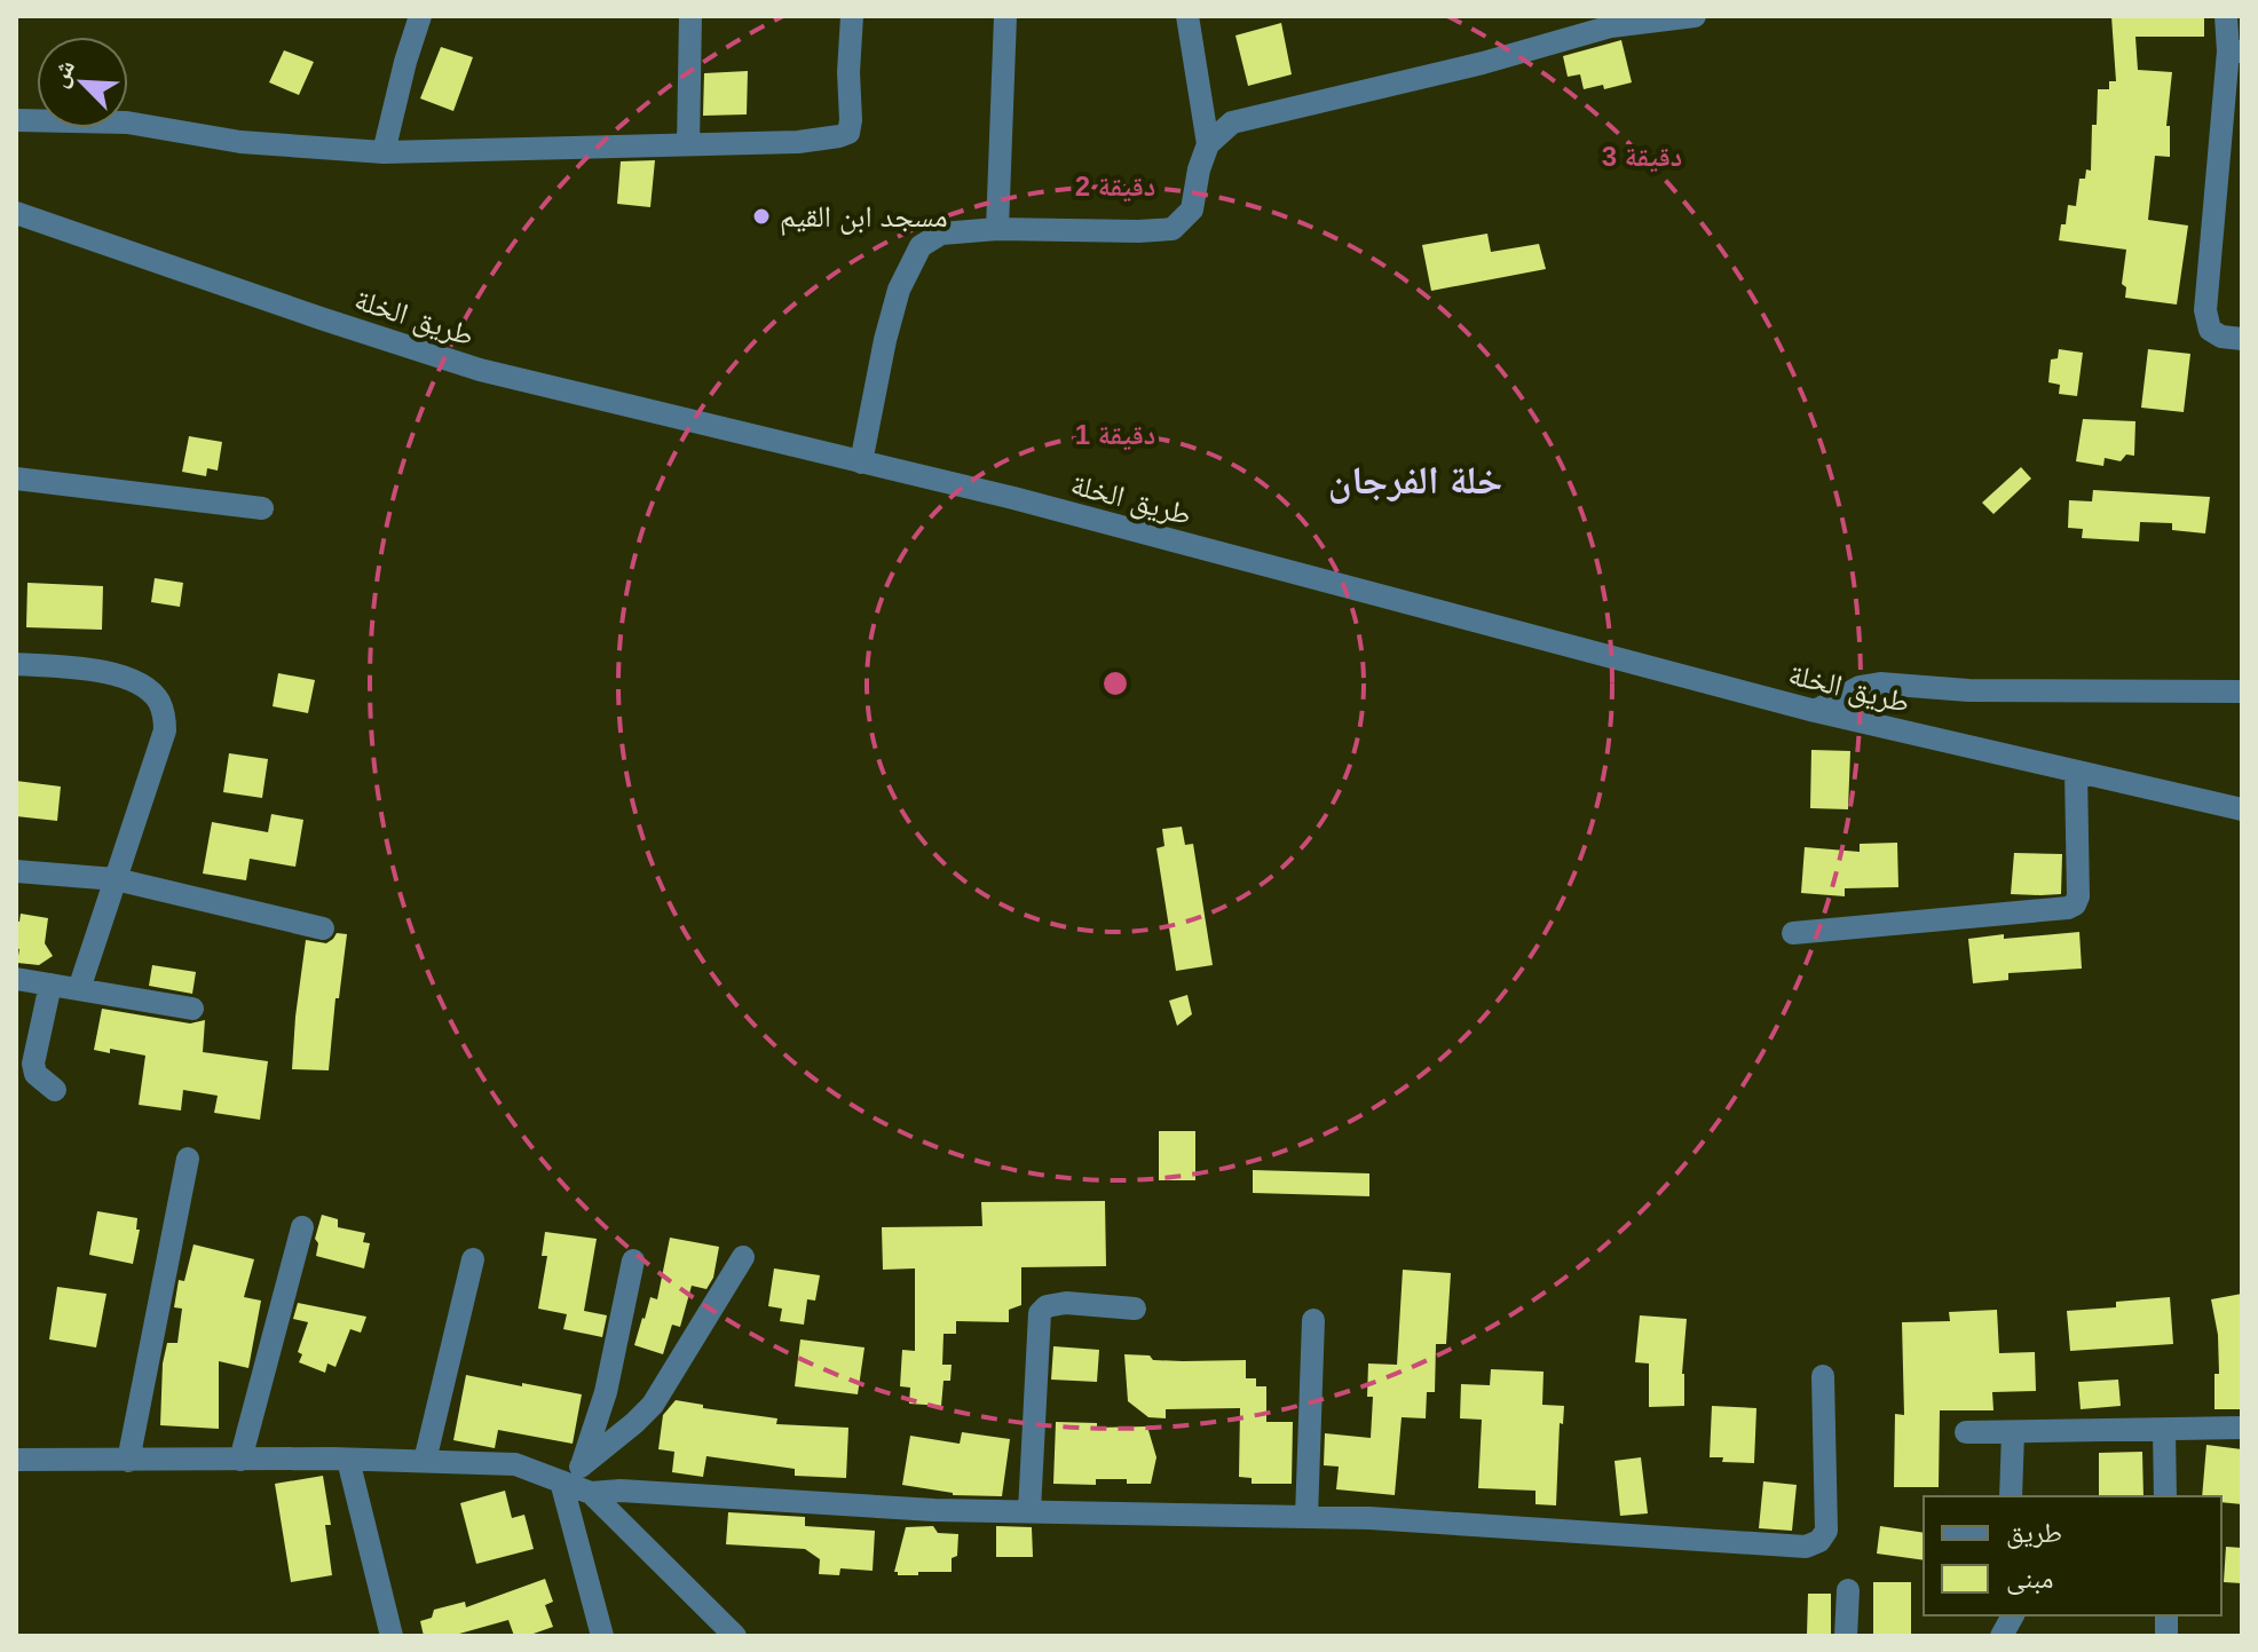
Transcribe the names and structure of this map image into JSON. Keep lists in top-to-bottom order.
{
  "streets": {
    "street": ["طريق الخلة"]
  },
  "districts": ["خلة الفرجان"],
  "places": ["مسجد ابن القيم"],
  "legend": ["طريق", "مبنى"],
  "north": "top left",
  "rings": ["3 دقيقة", "2 دقيقة", "1 دقيقة"]
}
